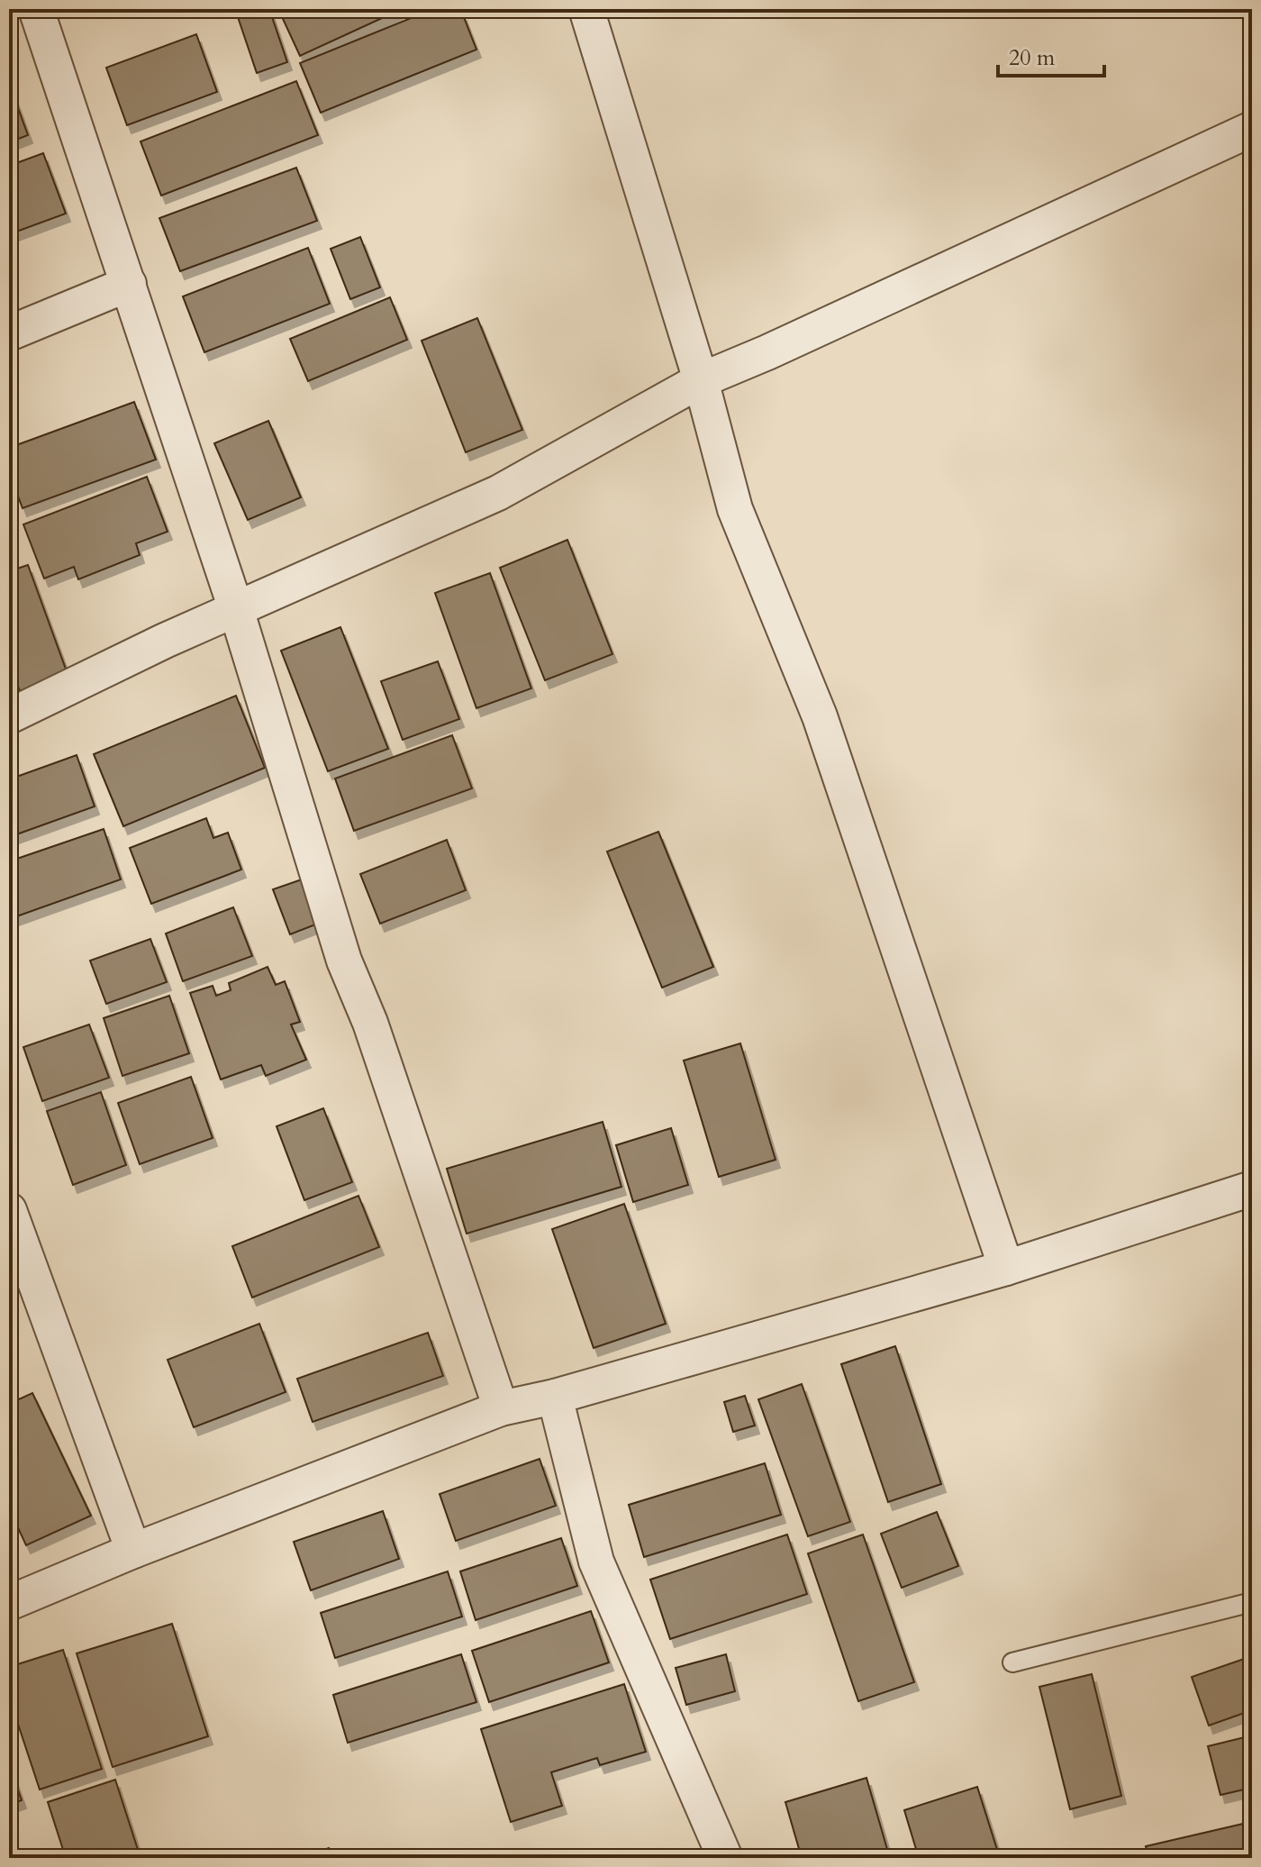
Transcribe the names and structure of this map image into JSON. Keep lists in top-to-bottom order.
{
  "scale_bar": "20 m"
}
